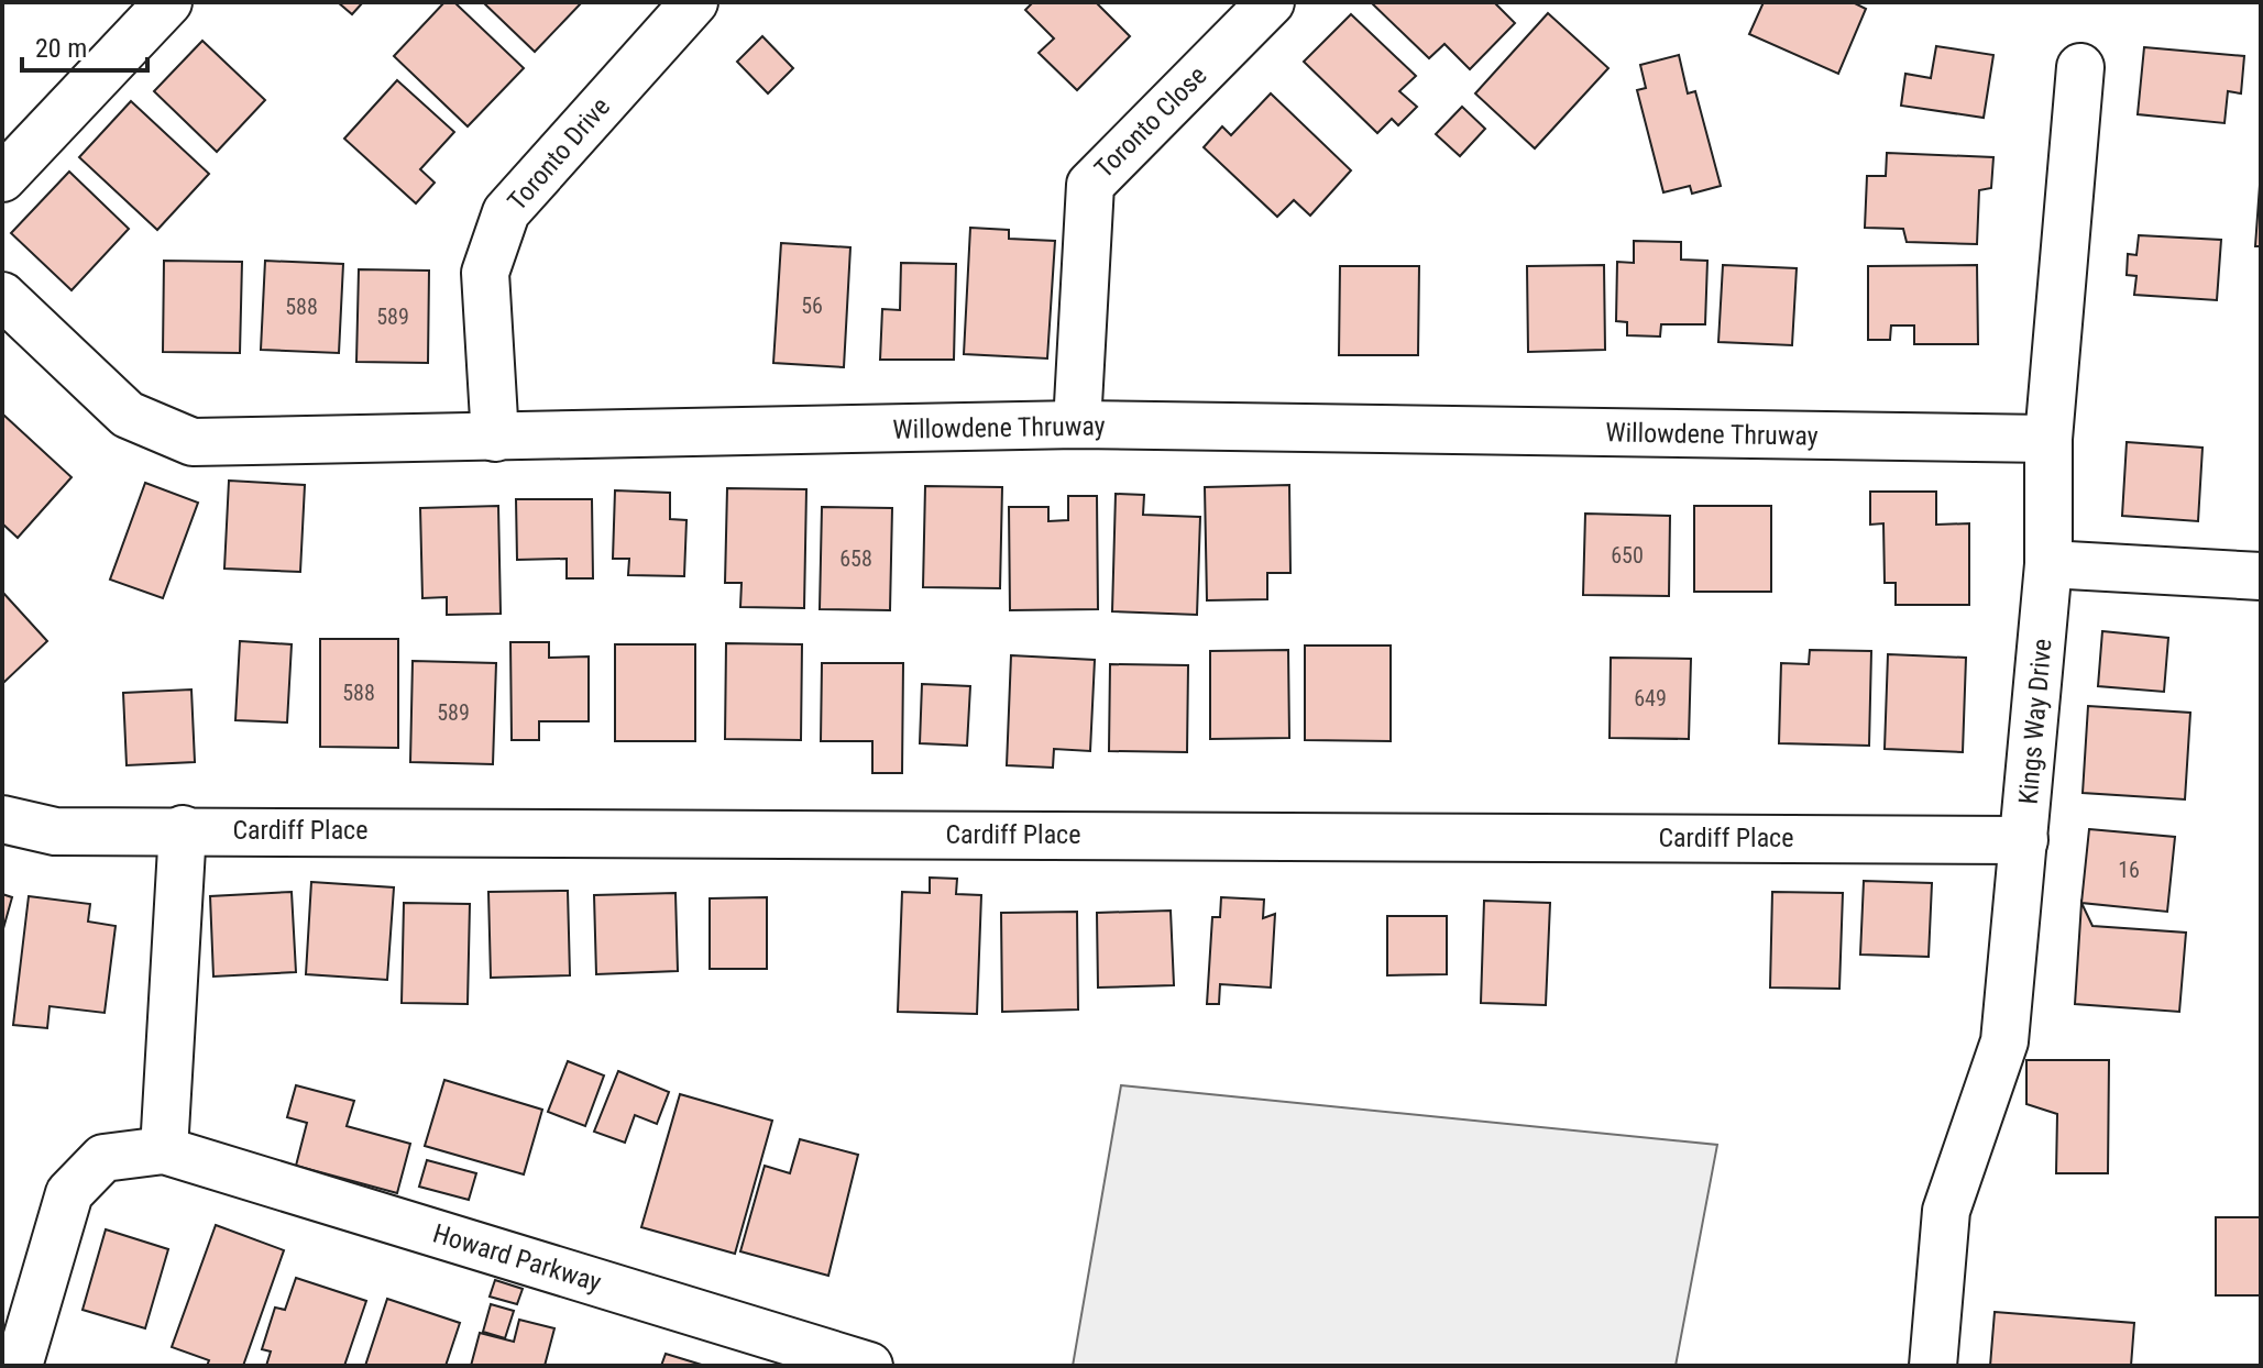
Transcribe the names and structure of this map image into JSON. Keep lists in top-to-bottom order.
{
  "streets": {
    "street": [
      "Toronto Close",
      "Toronto Drive",
      "Willowdene Thruway",
      "Kings Way Drive",
      "Cardiff Place",
      "Howard Parkway"
    ]
  },
  "crossings": [
    ["Toronto Close", "Willowdene Thruway"],
    ["Toronto Drive", "Willowdene Thruway"],
    ["Willowdene Thruway", "Kings Way Drive"],
    ["Kings Way Drive", "Cardiff Place"]
  ],
  "house_numbers": [
    "56",
    "588",
    "589",
    "650",
    "658",
    "588",
    "649",
    "589",
    "16"
  ],
  "scale_bar": "20 m"
}
